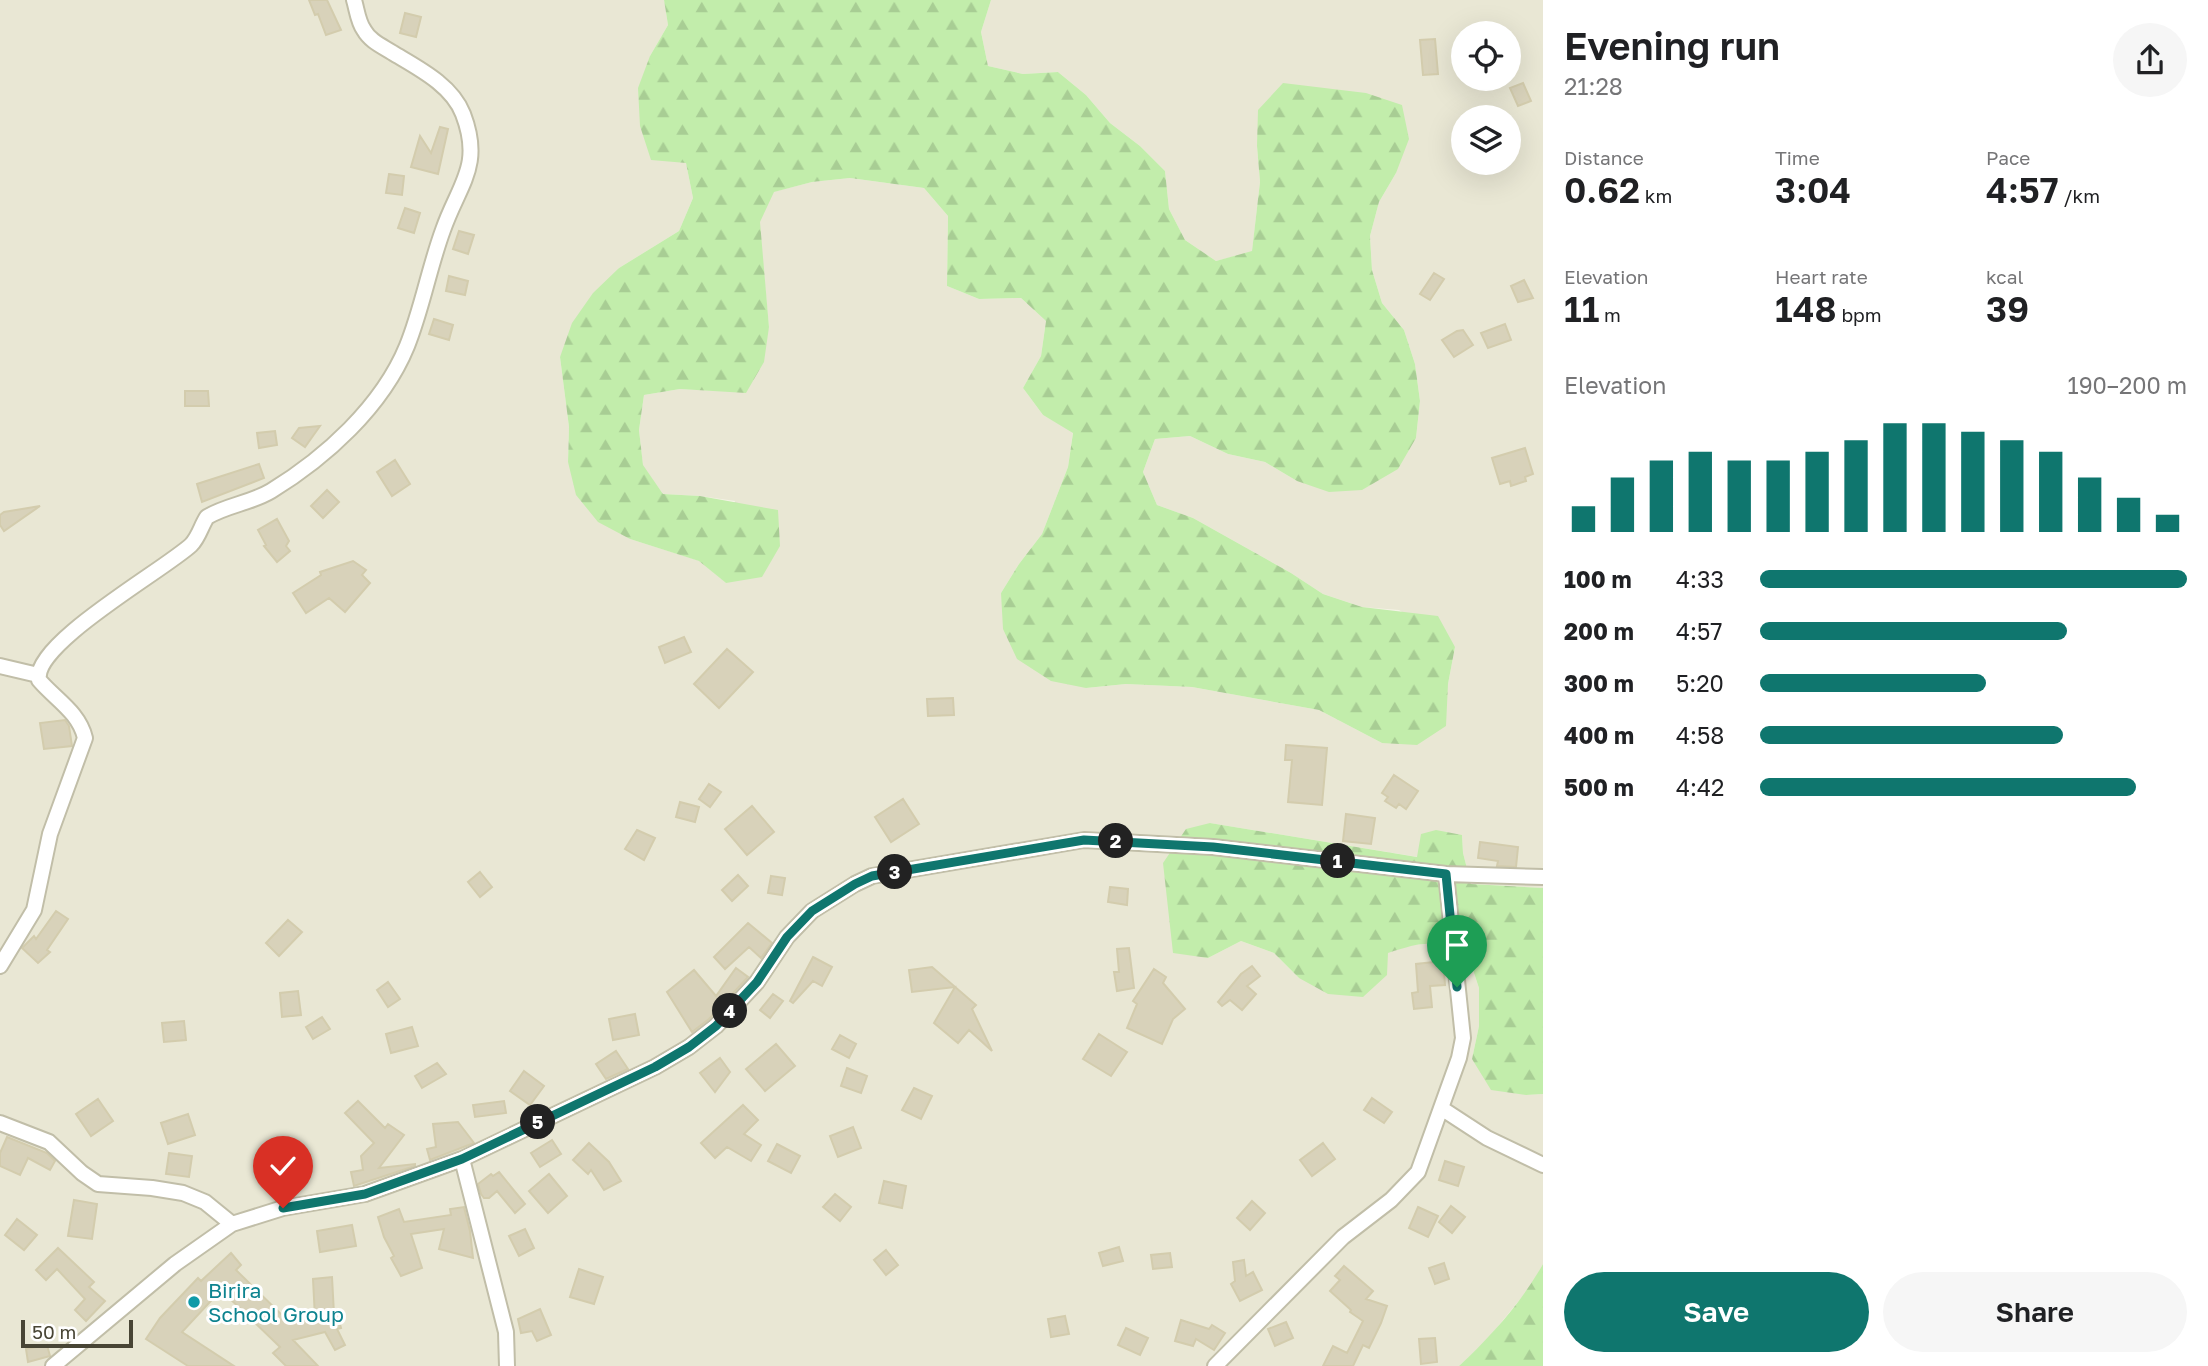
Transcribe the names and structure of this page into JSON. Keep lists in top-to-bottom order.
{
  "places": ["Birira School Group"],
  "scale_bar": "50 m",
  "page": {
    "heading": ["Evening run", "21:28"],
    "stats": [
      ["Distance", "0.62 km"],
      ["Time", "3:04"],
      ["Pace", "4:57 /km"],
      ["Elevation", "11 m"],
      ["Heart rate", "148 bpm"],
      ["kcal", "39"]
    ],
    "chart": ["Elevation", "190–200 m"],
    "list": [
      {
        "name": "100 m",
        "note": "4:33"
      },
      {
        "name": "200 m",
        "note": "4:57"
      },
      {
        "name": "300 m",
        "note": "5:20"
      },
      {
        "name": "400 m",
        "note": "4:58"
      },
      {
        "name": "500 m",
        "note": "4:42"
      }
    ],
    "pins": [
      "2",
      "1",
      "3",
      "4",
      "5"
    ],
    "buttons": ["Save", "Share"],
    "scale": "50 m"
  }
}
